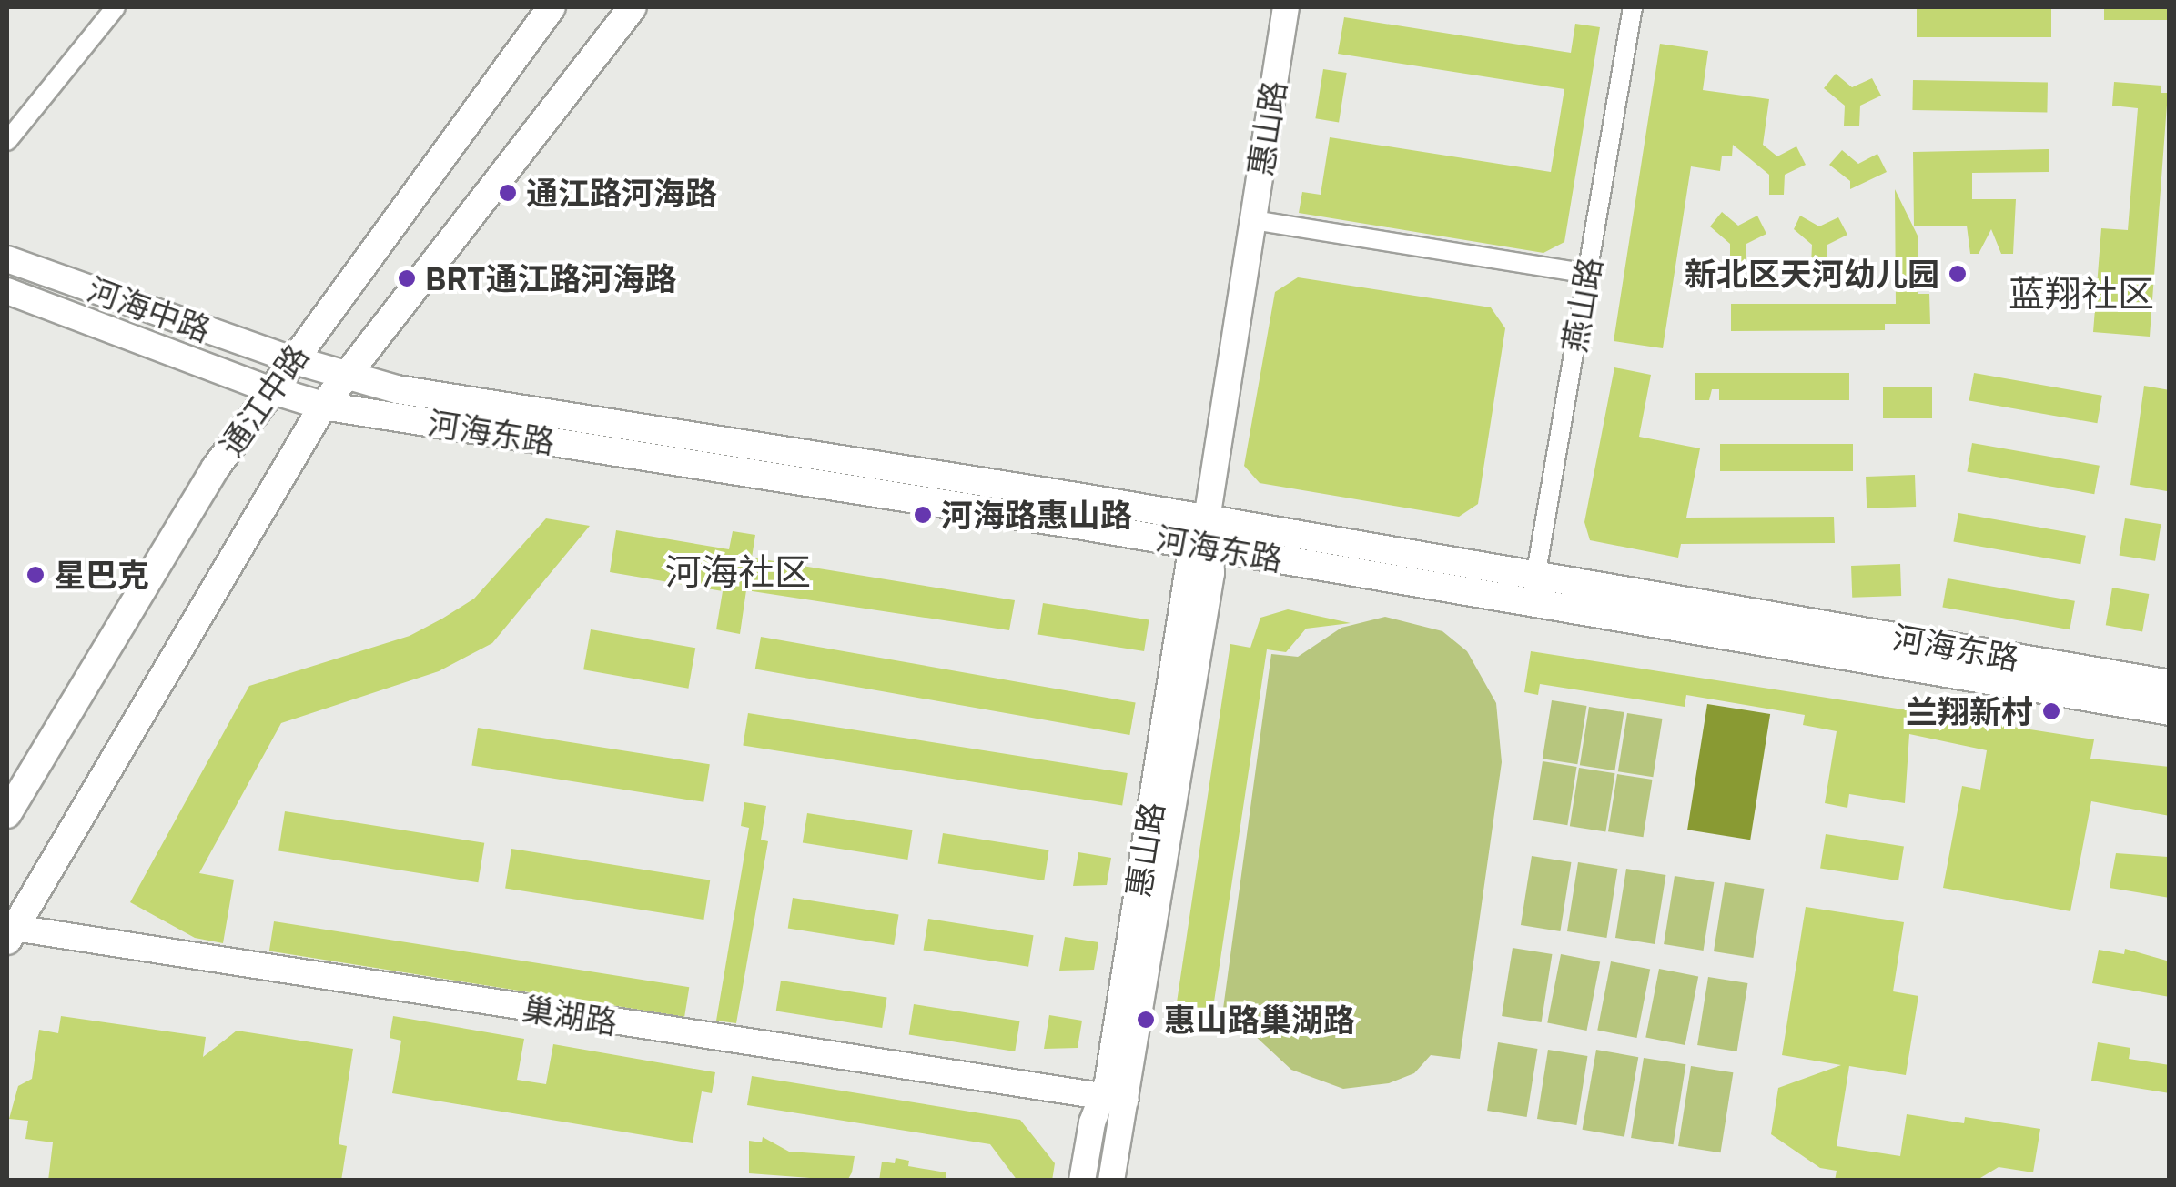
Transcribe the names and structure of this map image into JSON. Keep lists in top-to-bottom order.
{
  "streets": {
    "main road": ["通江中路", "河海东路"],
    "street": [
      "惠山路",
      "燕山路",
      "河海中路",
      "巢湖路"
    ]
  },
  "crossings": [
    ["惠山路", "河海东路"],
    ["惠山路", "巢湖路"],
    ["燕山路", "河海东路"],
    ["河海中路", "通江中路"],
    ["河海中路", "河海东路"],
    ["通江中路", "河海东路"],
    ["通江中路", "巢湖路"]
  ],
  "districts": ["蓝翔社区", "河海社区"],
  "places": [
    "通江路河海路",
    "新北区天河幼儿园",
    "BRT通江路河海路",
    "河海路惠山路",
    "星巴克",
    "兰翔新村",
    "惠山路巢湖路"
  ]
}
